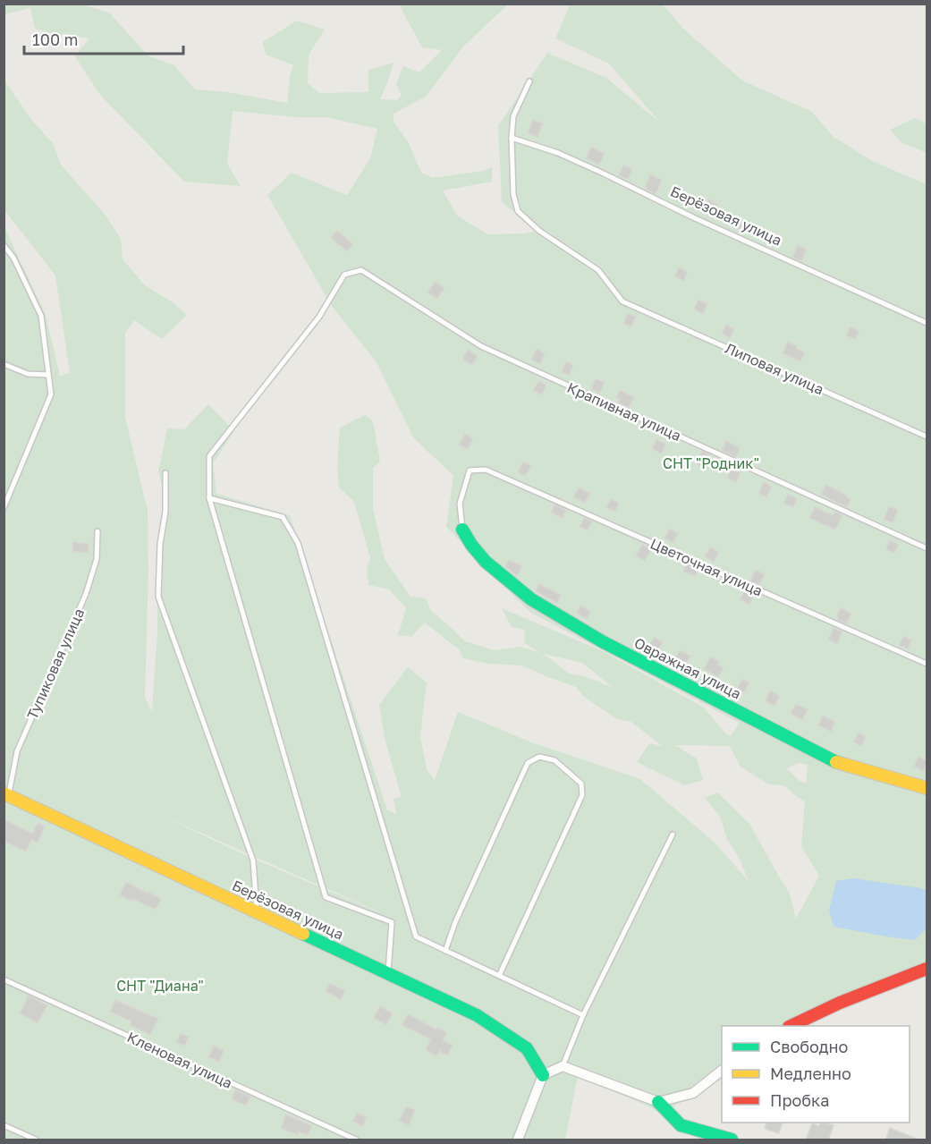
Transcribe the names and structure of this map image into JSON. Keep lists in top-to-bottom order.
{
  "streets": {
    "street": ["Берёзовая улица", "Овражная улица"],
    "lane": [
      "Липовая улица",
      "Крапивная улица",
      "Цветочная улица",
      "Тупиковая улица",
      "Кленовая улица"
    ]
  },
  "crossings": [
    ["Берёзовая улица", "Липовая улица"],
    ["Берёзовая улица", "Тупиковая улица"],
    ["Цветочная улица", "Овражная улица"]
  ],
  "parks": ["СНТ \"Родник\"", "СНТ \"Диана\""],
  "legend": ["Свободно", "Медленно", "Пробка"],
  "scale_bar": "100 m"
}
